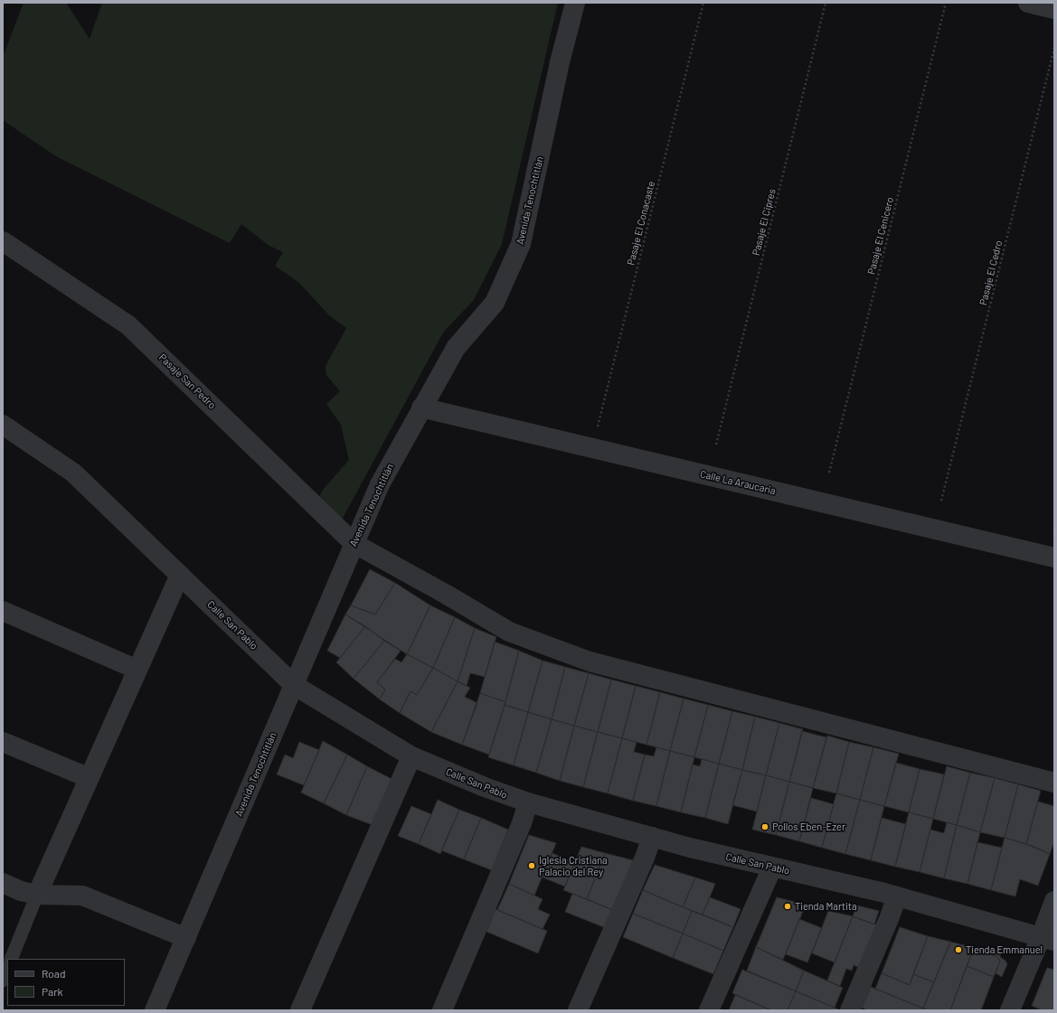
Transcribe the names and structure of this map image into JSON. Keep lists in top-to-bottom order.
{
  "streets": {
    "street": [
      "Avenida Tenochtitlán",
      "Pasaje San Pedro",
      "Calle La Araucaria",
      "Calle San Pablo"
    ],
    "path": [
      "Pasaje El Cipres",
      "Pasaje El Conacaste",
      "Pasaje El Cenicero",
      "Pasaje El Cedro"
    ]
  },
  "crossings": [
    ["Avenida Tenochtitlán", "Pasaje San Pedro"],
    ["Avenida Tenochtitlán", "Calle La Araucaria"],
    ["Avenida Tenochtitlán", "Calle San Pablo"],
    ["Pasaje El Conacaste", "Calle La Araucaria"]
  ],
  "places": [
    "Pollos Eben-Ezer",
    "Iglesia Cristiana Palacio del Rey",
    "Tienda Martita",
    "Tienda Emmanuel"
  ],
  "legend": ["Road", "Park"]
}
